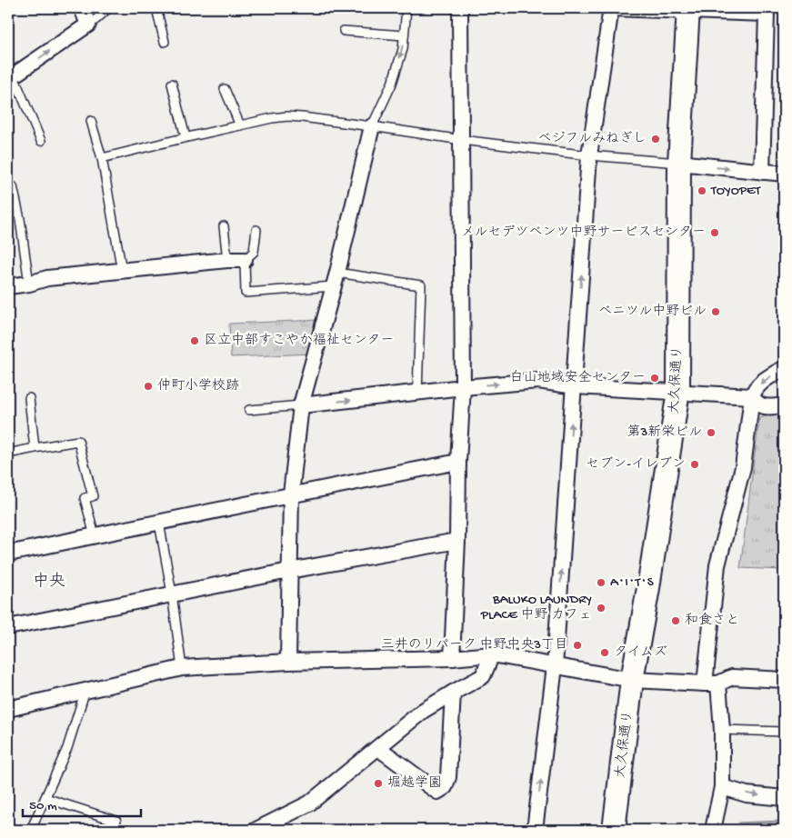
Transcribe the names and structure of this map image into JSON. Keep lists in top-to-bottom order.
{
  "streets": {
    "main road": ["大久保通り"]
  },
  "districts": ["中央"],
  "places": [
    "ベジフルみねぎし",
    "TOYOPET",
    "メルセデツベンツ中野サービスセンター",
    "ベニツル中野ビル",
    "区立中部すこやか福祉センター",
    "白山地域安全センター",
    "仲町小学校跡",
    "第3新栄ビル",
    "セブン-イレブン",
    "A･I･T･S",
    "BALUKO LAUNDRY PLACE 中野 カフェ",
    "和食さと",
    "三井のリパーク 中野中央3丁目",
    "タイムズ",
    "堀越学園"
  ],
  "scale_bar": "50 m"
}
